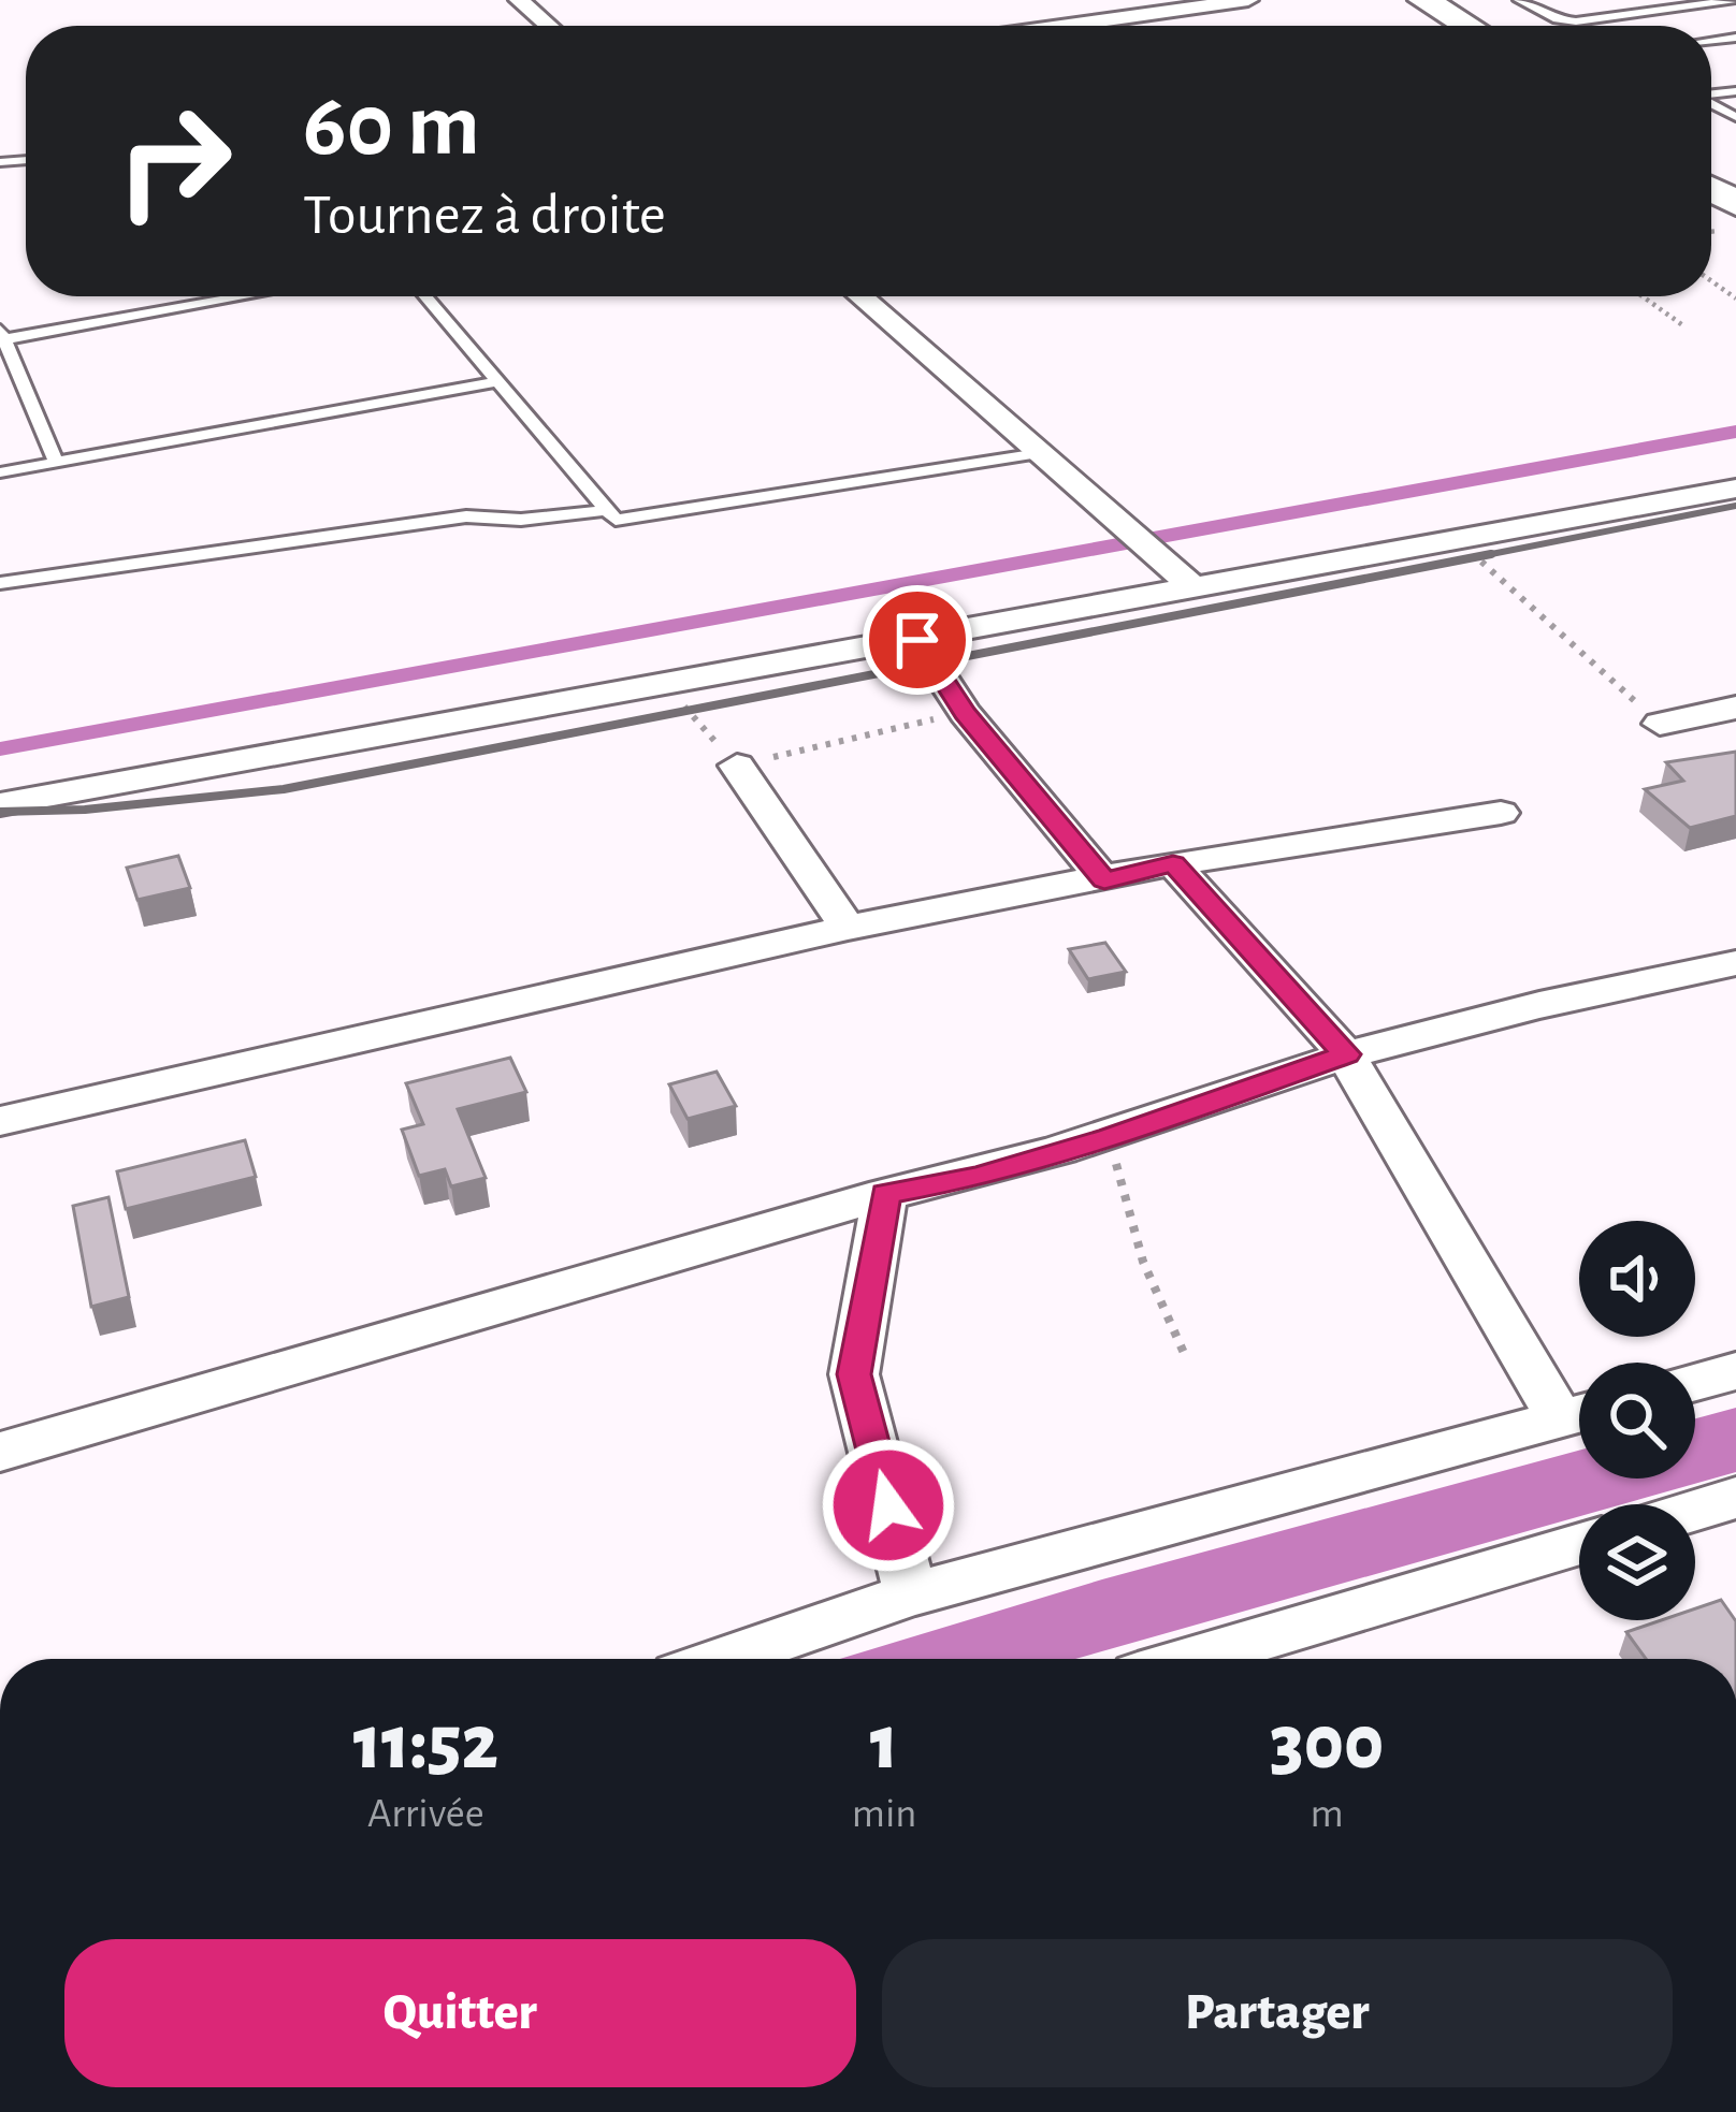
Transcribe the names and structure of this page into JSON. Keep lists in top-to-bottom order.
{
  "page": {
    "turn": ["60 m", "Tournez à droite"],
    "eta": [
      "11:52",
      "Arrivée",
      "1",
      "min",
      "300",
      "m"
    ],
    "buttons": ["Quitter", "Partager"]
  }
}
